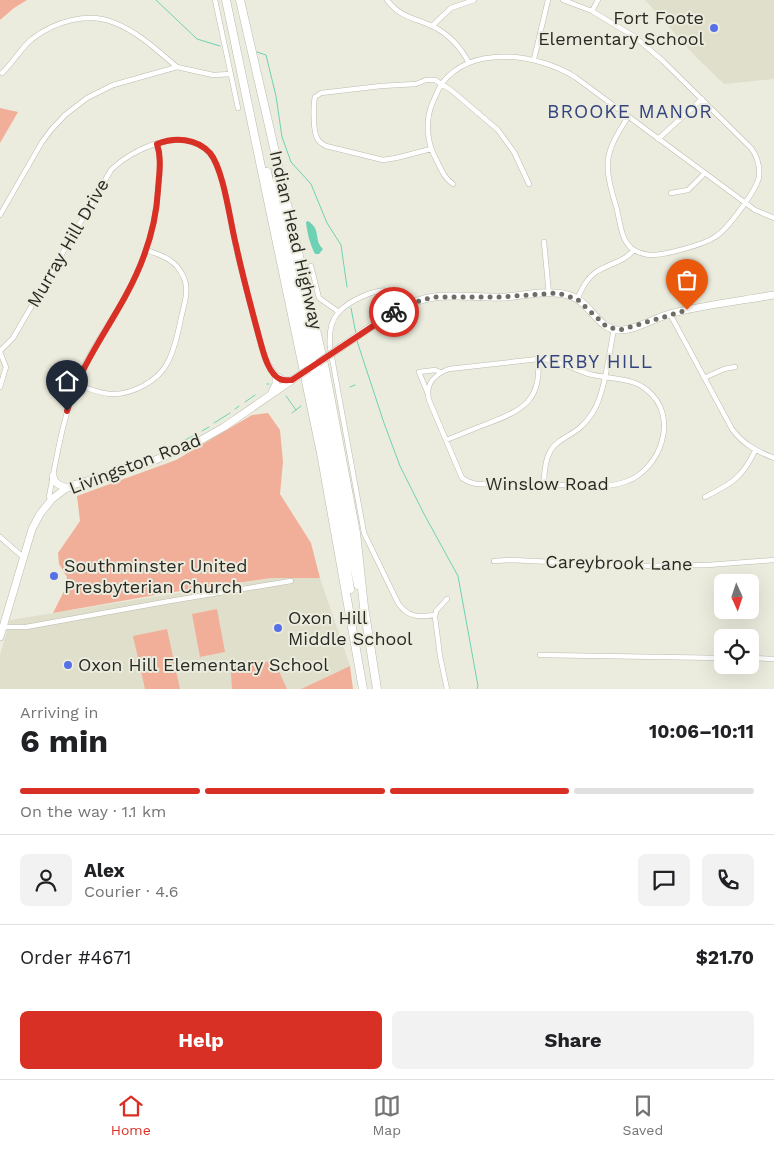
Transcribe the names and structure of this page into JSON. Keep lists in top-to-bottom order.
{
  "streets": {
    "highway": ["Indian Head Highway"],
    "main road": ["Livingston Road"],
    "street": ["Murray Hill Drive", "Winslow Road", "Careybrook Lane"]
  },
  "districts": ["BROOKE MANOR", "KERBY HILL"],
  "places": [
    "Fort Foote Elementary School",
    "Southminster United Presbyterian Church",
    "Oxon Hill Middle School",
    "Oxon Hill Elementary School"
  ],
  "north": "bottom",
  "page": {
    "heading": ["6 min", "Arriving in", "10:06–10:11"],
    "panel": [
      "Alex",
      "Courier · 4.6",
      "Order #4671",
      "$21.70"
    ],
    "bar": "On the way · 1.1 km",
    "buttons": ["Help", "Share"],
    "tabs": ["Home", "Map", "Saved"]
  }
}
